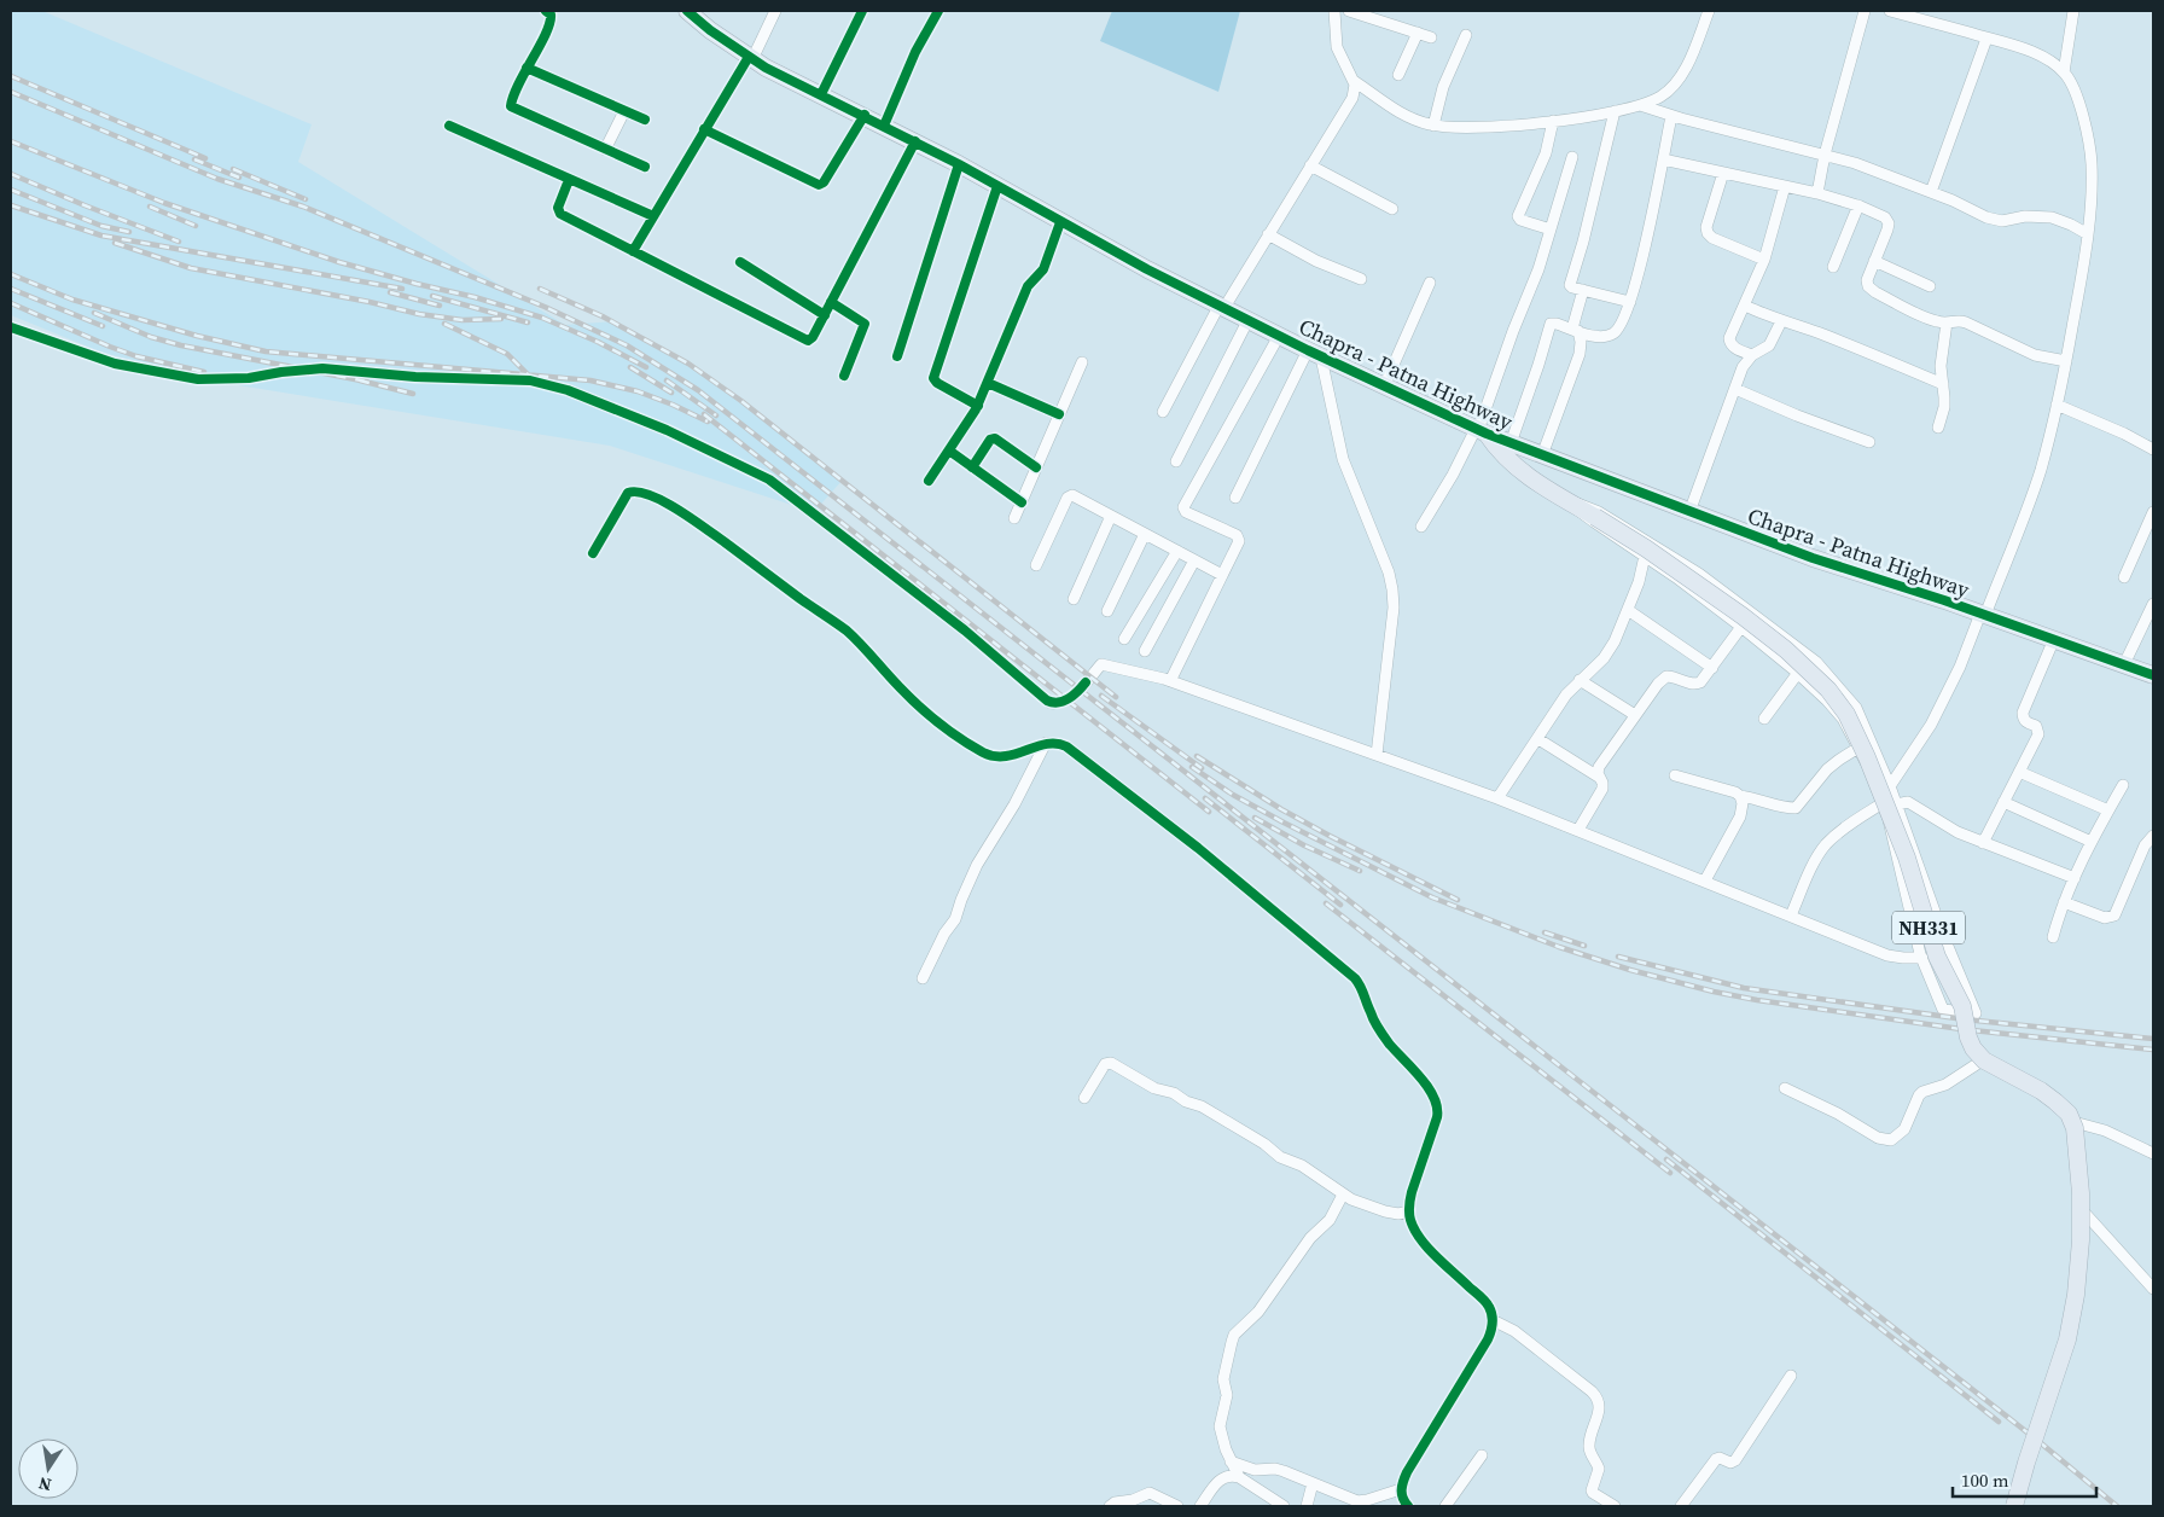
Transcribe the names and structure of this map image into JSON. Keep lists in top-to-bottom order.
{
  "streets": {
    "highway": ["Chapra - Patna Highway", "NH331"]
  },
  "crossings": [
    ["Chapra - Patna Highway", "NH331"]
  ],
  "scale_bar": "100 m",
  "north": "bottom"
}
